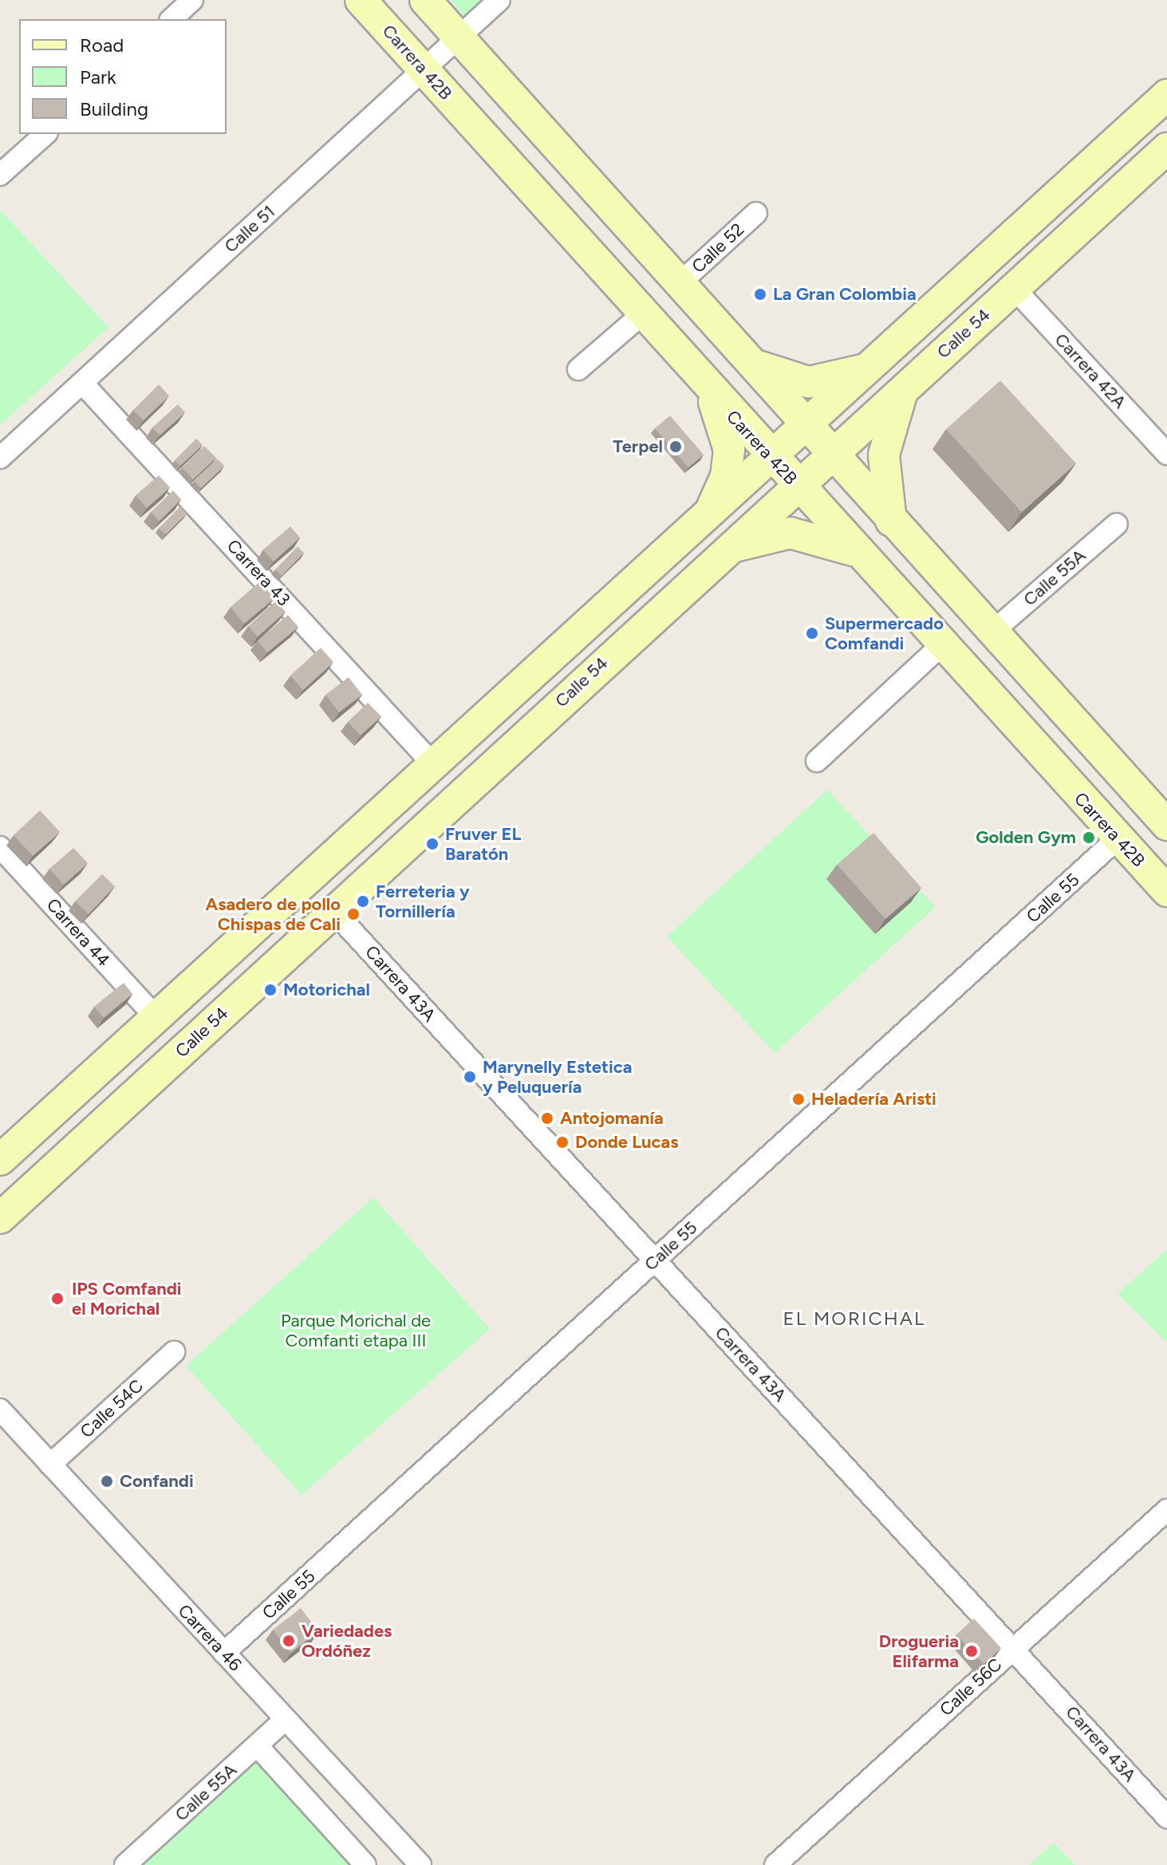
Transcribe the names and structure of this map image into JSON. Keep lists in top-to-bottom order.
{
  "streets": {
    "main road": ["Carrera 42B", "Calle 54"],
    "street": [
      "Calle 51",
      "Calle 52",
      "Carrera 42A",
      "Carrera 43",
      "Calle 55A",
      "Calle 55",
      "Carrera 44",
      "Carrera 43A",
      "Calle 54C",
      "Carrera 46",
      "Calle 56C"
    ]
  },
  "crossings": [
    ["Carrera 42B", "Calle 51"],
    ["Carrera 42B", "Calle 54"],
    ["Carrera 42B", "Calle 55"],
    ["Calle 51", "Carrera 43"],
    ["Calle 54", "Carrera 42A"],
    ["Calle 54", "Carrera 43"],
    ["Calle 54", "Carrera 44"],
    ["Calle 54", "Carrera 43A"],
    ["Calle 55A", "Carrera 46"],
    ["Calle 55", "Carrera 43A"],
    ["Calle 55", "Carrera 46"],
    ["Carrera 43A", "Calle 56C"],
    ["Calle 54C", "Carrera 46"]
  ],
  "districts": ["EL MORICHAL"],
  "parks": ["Parque Morichal de Comfanti etapa III"],
  "places": [
    "La Gran Colombia",
    "Terpel",
    "Supermercado Comfandi",
    "Golden Gym",
    "Fruver EL Baratón",
    "Ferreteria y Tornillería",
    "Asadero de pollo Chispas de Cali",
    "Motorichal",
    "Marynelly Estetica y Peluquería",
    "Heladería Aristi",
    "Antojomanía",
    "Donde Lucas",
    "IPS Comfandi el Morichal",
    "Confandi",
    "Variedades Ordóñez",
    "Drogueria Elifarma"
  ],
  "legend": ["Road", "Park", "Building"]
}
